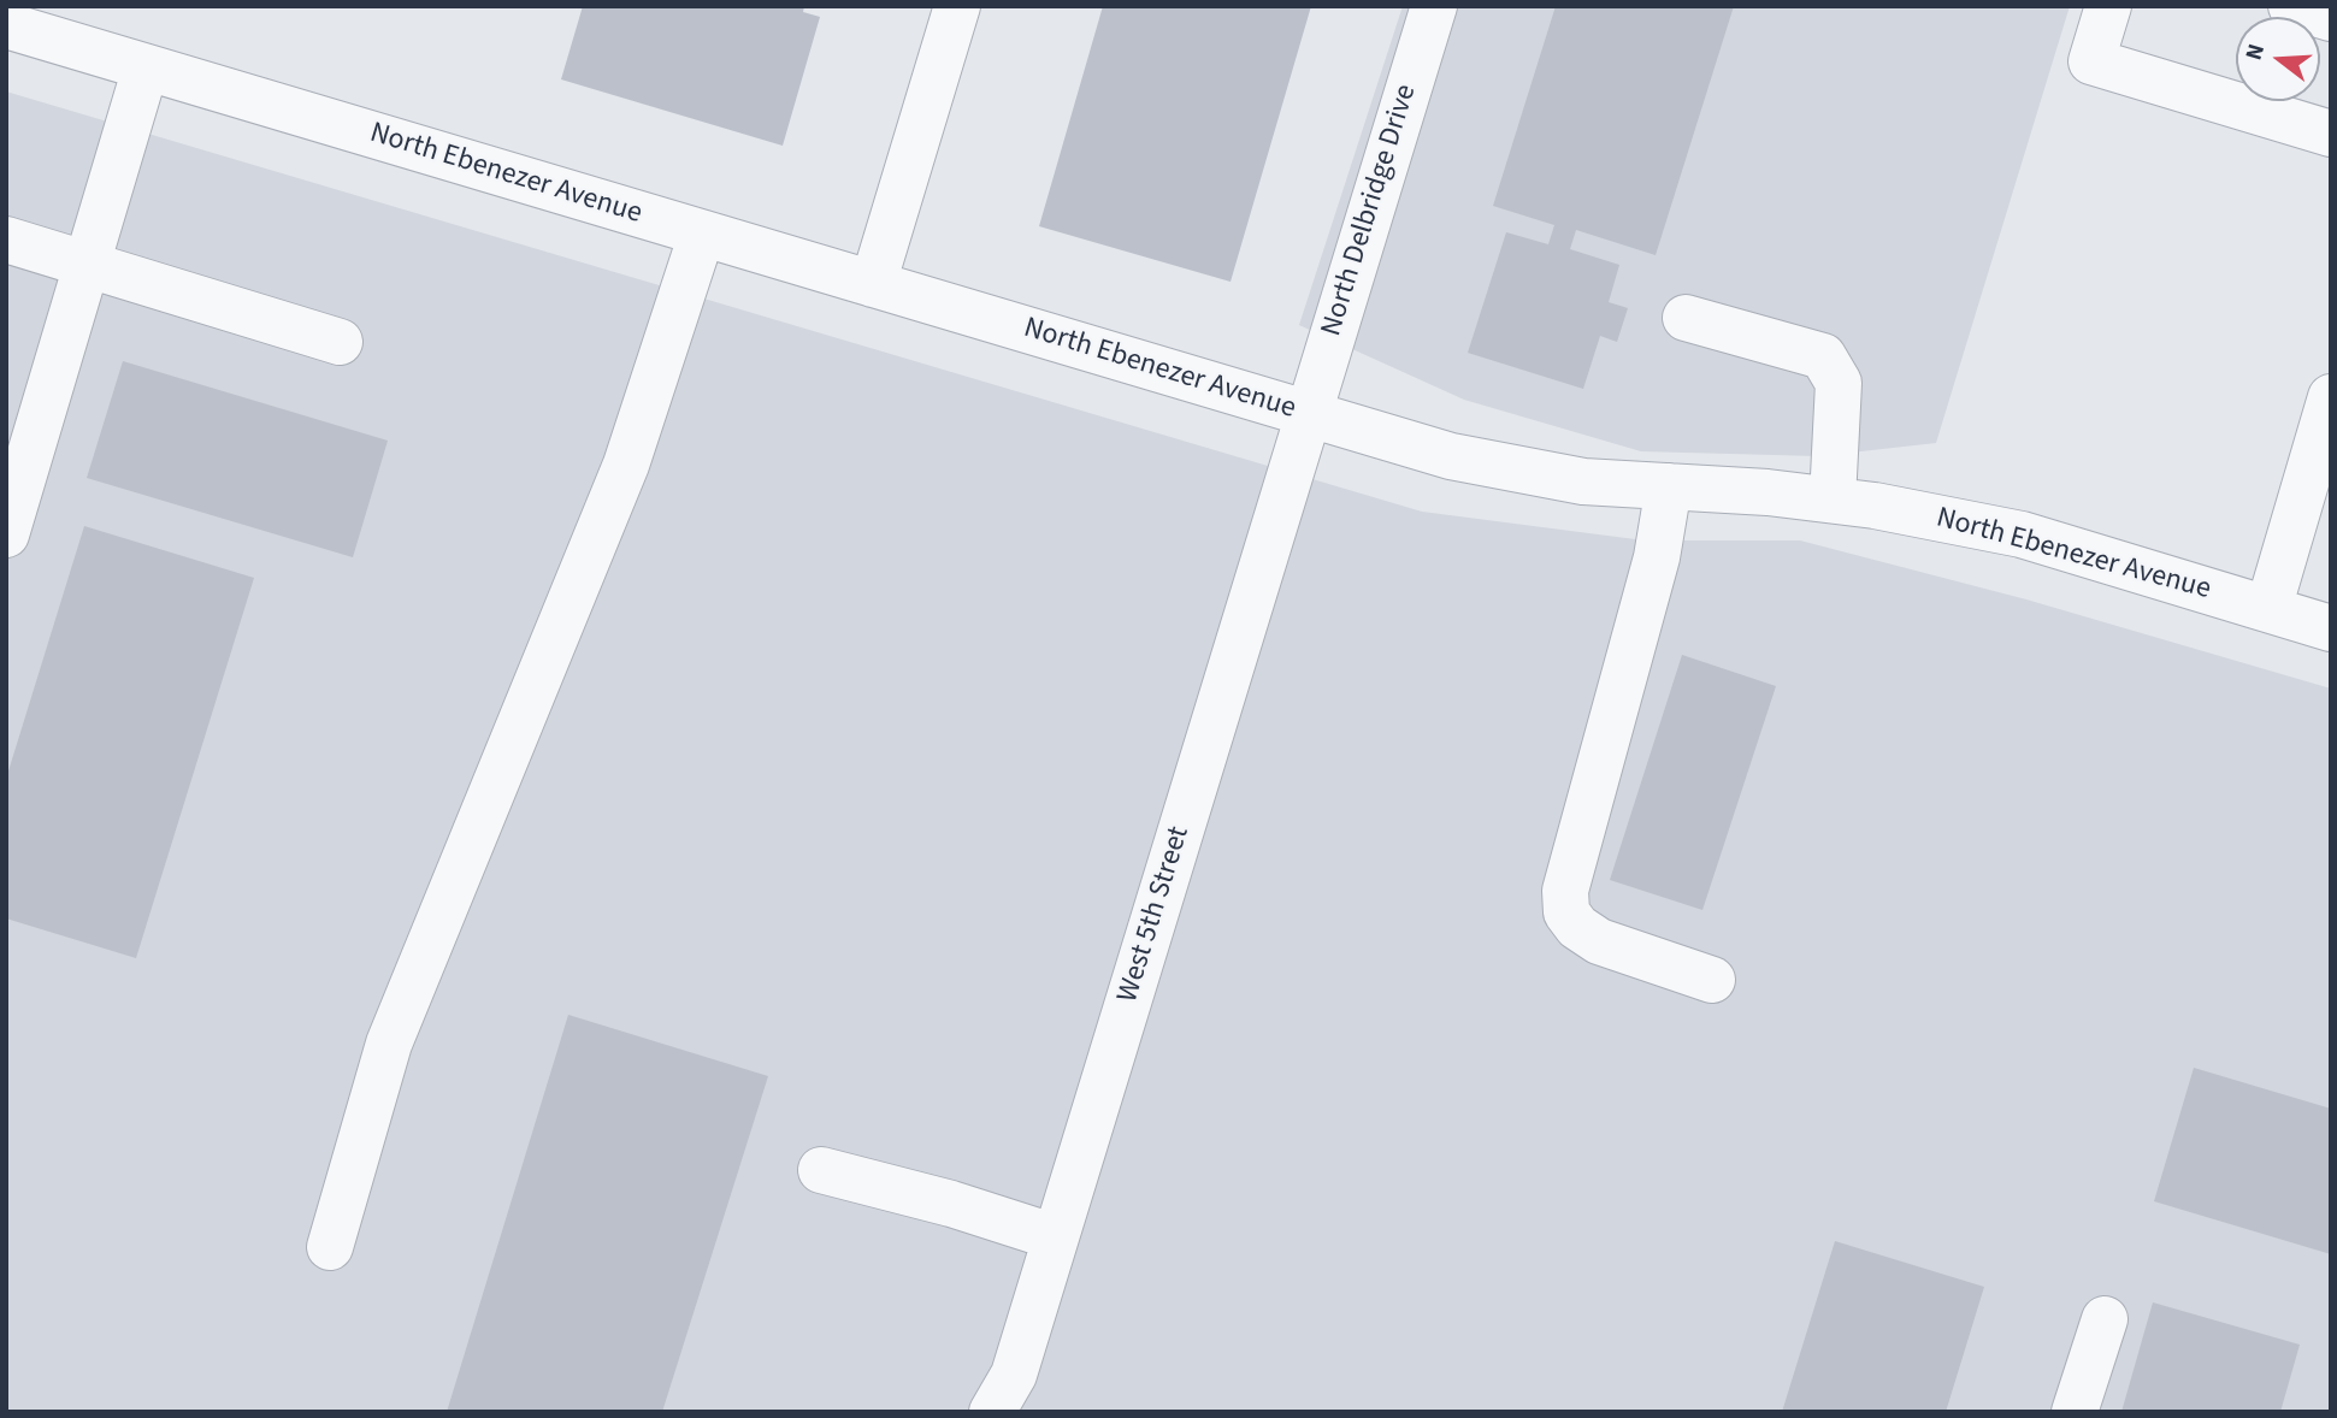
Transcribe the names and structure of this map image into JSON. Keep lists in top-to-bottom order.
{
  "streets": {
    "street": ["North Ebenezer Avenue", "North Delbridge Drive", "West 5th Street"]
  },
  "crossings": [
    ["North Ebenezer Avenue", "North Delbridge Drive"],
    ["North Ebenezer Avenue", "West 5th Street"],
    ["North Delbridge Drive", "West 5th Street"]
  ],
  "north": "left"
}
